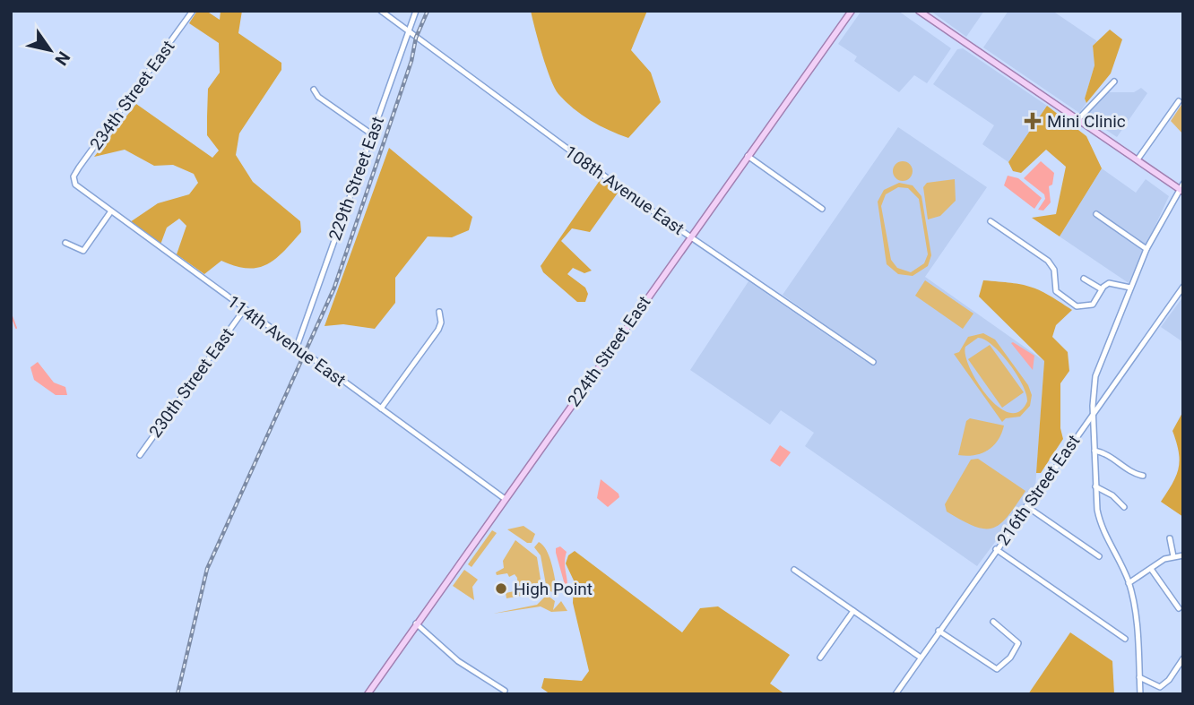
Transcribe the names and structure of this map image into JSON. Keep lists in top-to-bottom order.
{
  "streets": {
    "main road": ["224th Street East"],
    "street": [
      "234th Street East",
      "229th Street East",
      "108th Avenue East",
      "114th Avenue East",
      "230th Street East",
      "216th Street East"
    ]
  },
  "crossings": [
    ["234th Street East", "114th Avenue East"],
    ["229th Street East", "108th Avenue East"],
    ["229th Street East", "114th Avenue East"],
    ["108th Avenue East", "224th Street East"],
    ["114th Avenue East", "224th Street East"],
    ["114th Avenue East", "230th Street East"]
  ],
  "places": {
    "health": ["Mini Clinic"],
    "other": ["High Point"]
  },
  "north": "bottom right"
}
